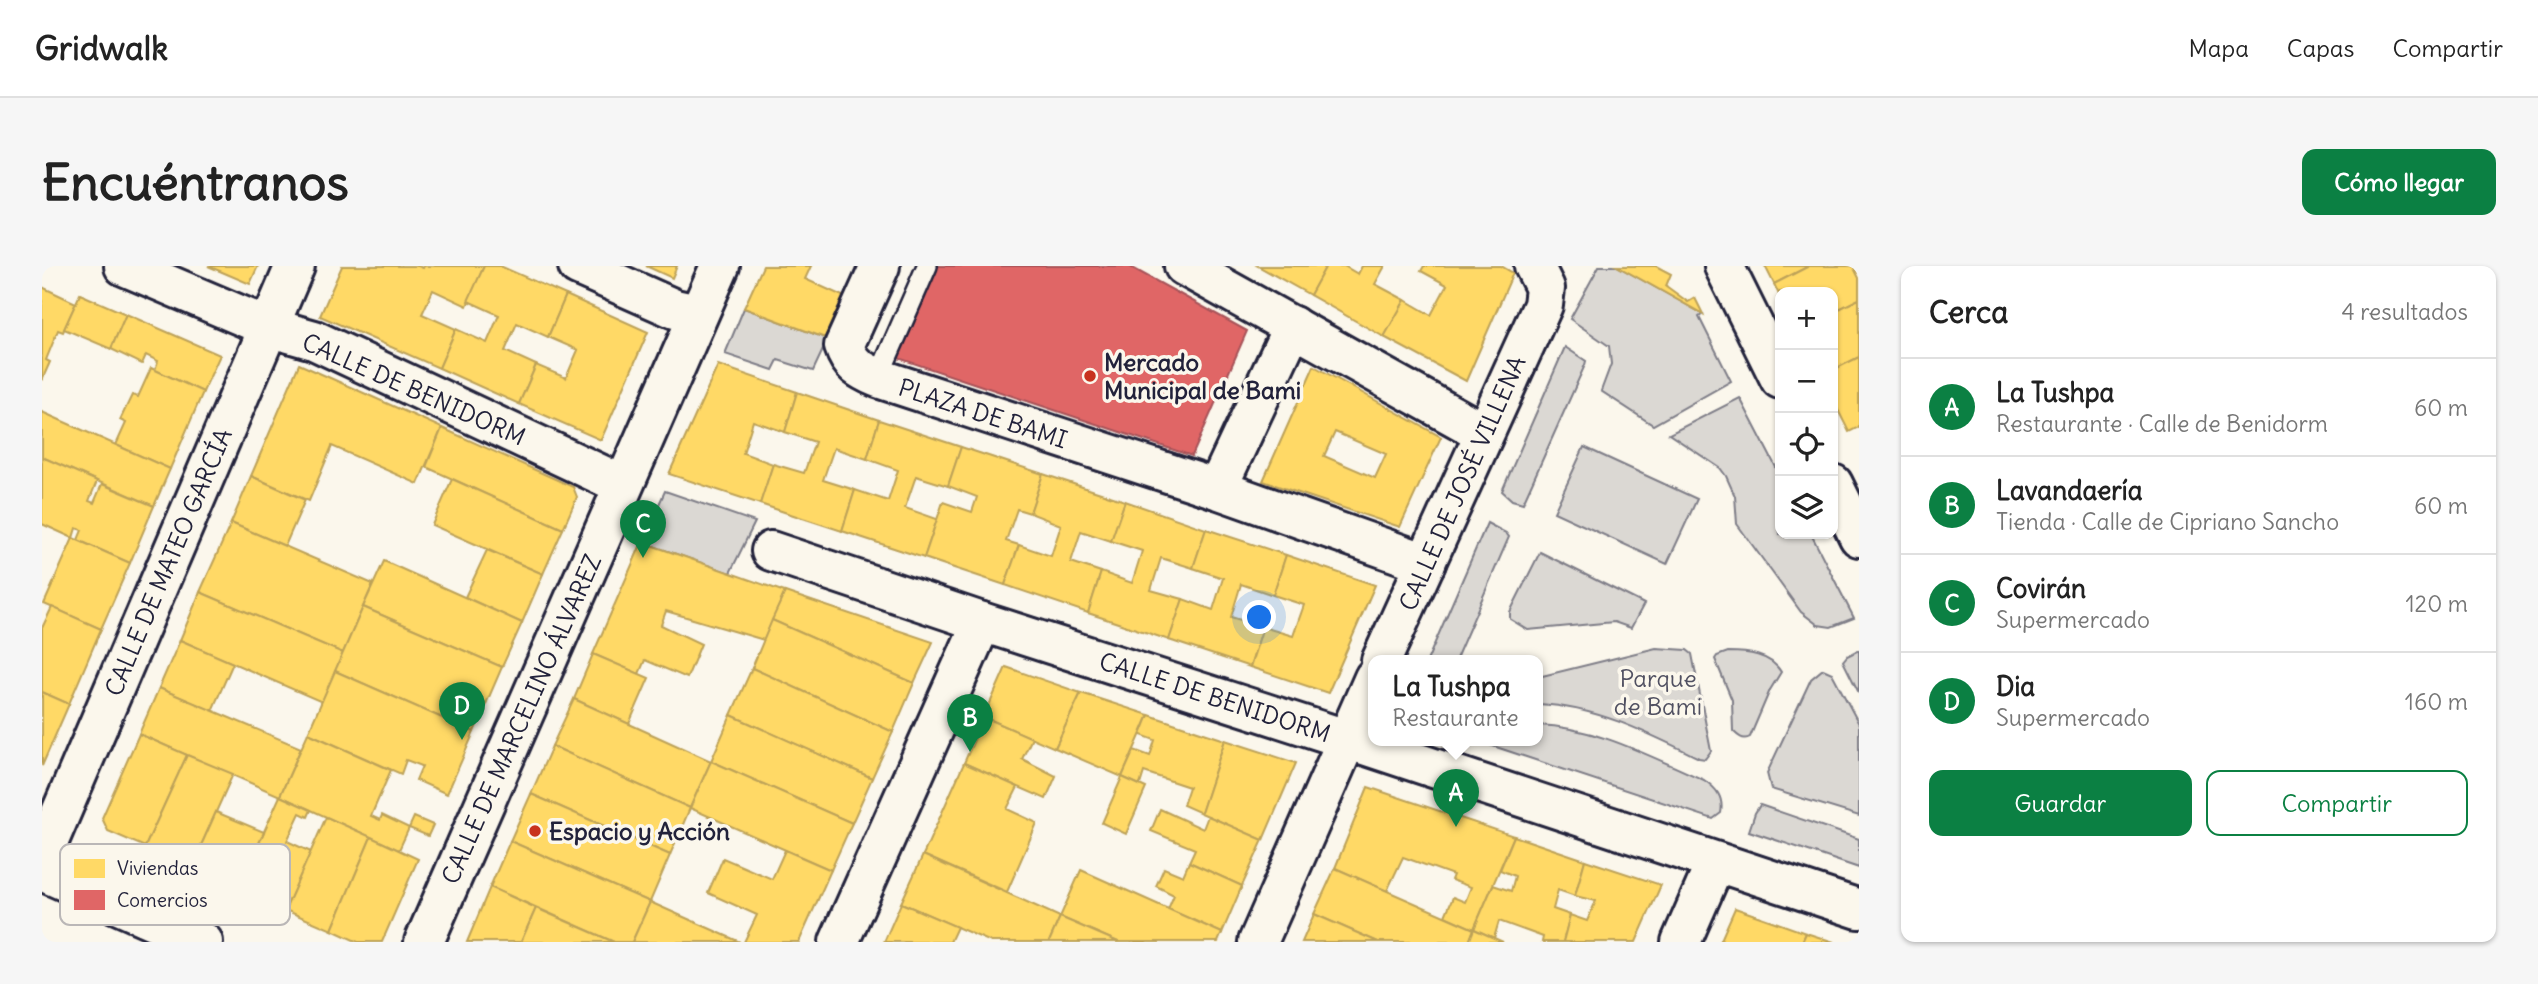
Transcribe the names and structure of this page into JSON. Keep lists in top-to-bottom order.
{
  "streets": {
    "street": [
      "CALLE DE BENIDORM",
      "PLAZA DE BAMI",
      "CALLE DE JOSÉ VILLENA",
      "CALLE DE MATEO GARCÍA",
      "CALLE DE MARCELINO ÁLVAREZ"
    ]
  },
  "crossings": [
    ["CALLE DE BENIDORM", "CALLE DE MATEO GARCÍA"],
    ["CALLE DE BENIDORM", "CALLE DE MARCELINO ÁLVAREZ"],
    ["PLAZA DE BAMI", "CALLE DE JOSÉ VILLENA"]
  ],
  "parks": ["Parque de Bami"],
  "places": ["Mercado Municipal de Bami", "Espacio y Acción"],
  "legend": ["Viviendas", "Comercios"],
  "page": {
    "header": "Gridwalk",
    "nav": ["Mapa", "Capas", "Compartir"],
    "buttons": [
      "Cómo llegar",
      ["Guardar", "Compartir"]
    ],
    "title": "Encuéntranos",
    "heading": ["Cerca", "4 resultados"],
    "map_buttons": ["+", "−"],
    "list": [
      {
        "mark": "A",
        "name": "La Tushpa",
        "note": "Restaurante · Calle de Benidorm",
        "value": "60 m"
      },
      {
        "mark": "B",
        "name": "Lavandaería",
        "note": "Tienda · Calle de Cipriano Sancho",
        "value": "60 m"
      },
      {
        "mark": "C",
        "name": "Covirán",
        "note": "Supermercado",
        "value": "120 m"
      },
      {
        "mark": "D",
        "name": "Dia",
        "note": "Supermercado",
        "value": "160 m"
      }
    ],
    "pins": [
      "C",
      "D",
      "B",
      "A"
    ],
    "popup": ["La Tushpa", "Restaurante"]
  }
}
